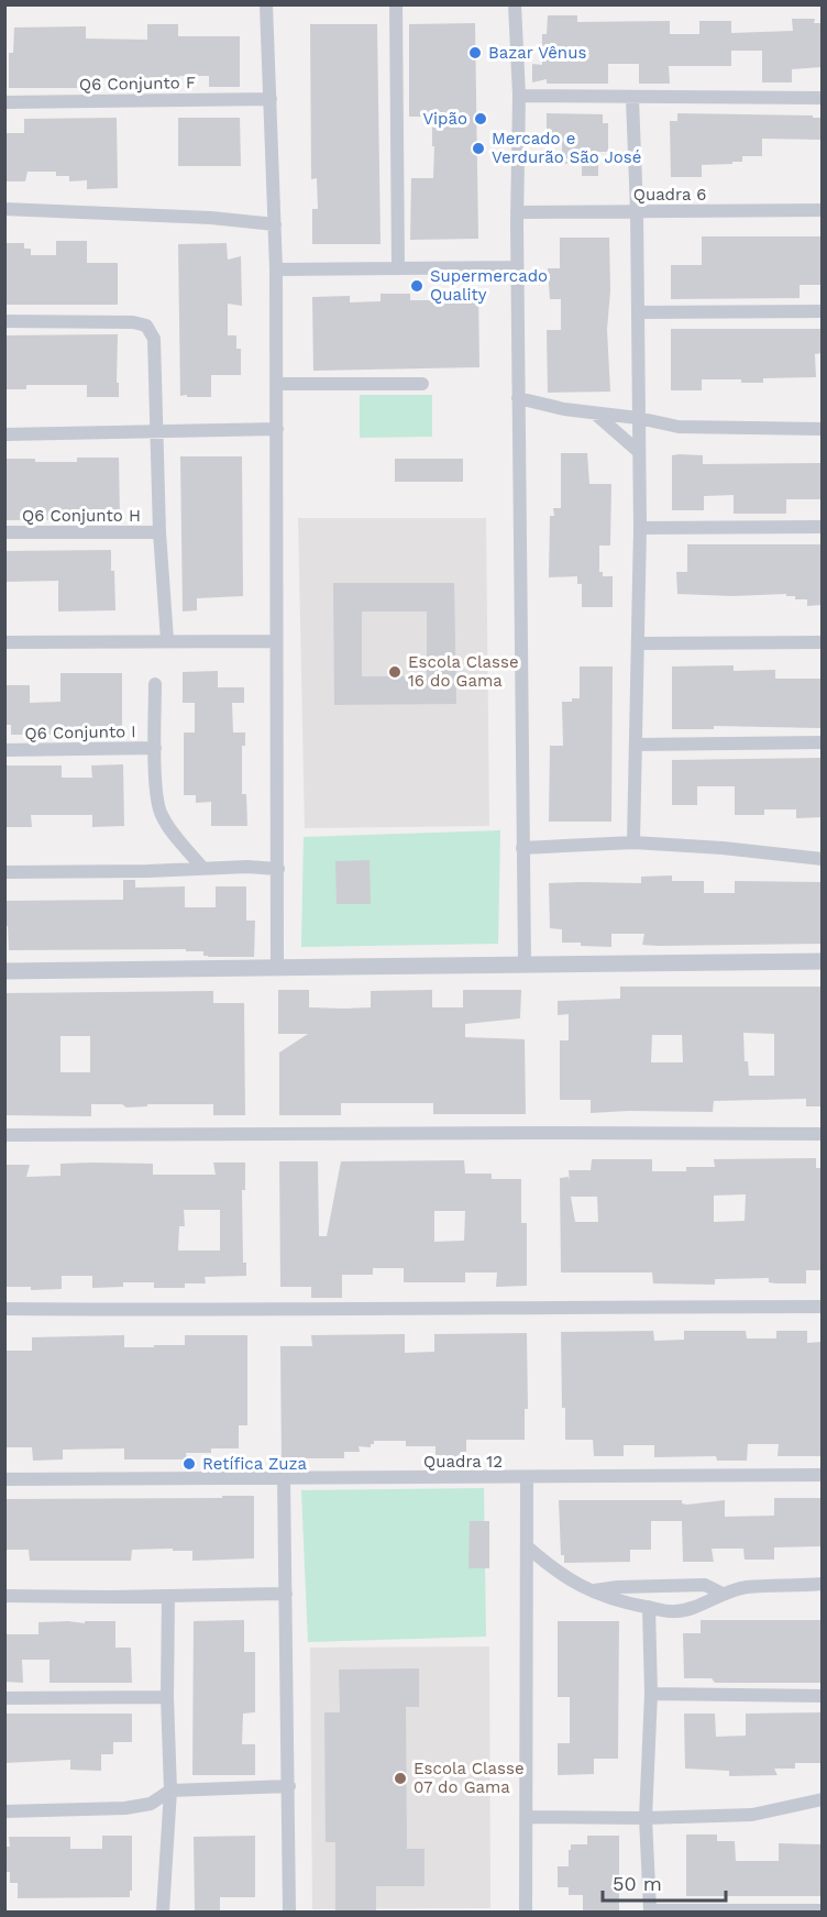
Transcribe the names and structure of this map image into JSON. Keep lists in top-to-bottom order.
{
  "streets": {
    "street": [
      "Q6 Conjunto F",
      "Quadra 6",
      "Q6 Conjunto H",
      "Q6 Conjunto I",
      "Quadra 12"
    ]
  },
  "places": [
    "Bazar Vênus",
    "Vipão",
    "Mercado e Verdurão São José",
    "Supermercado Quality",
    "Escola Classe 16 do Gama",
    "Retífica Zuza",
    "Escola Classe 07 do Gama"
  ],
  "scale_bar": "50 m"
}
